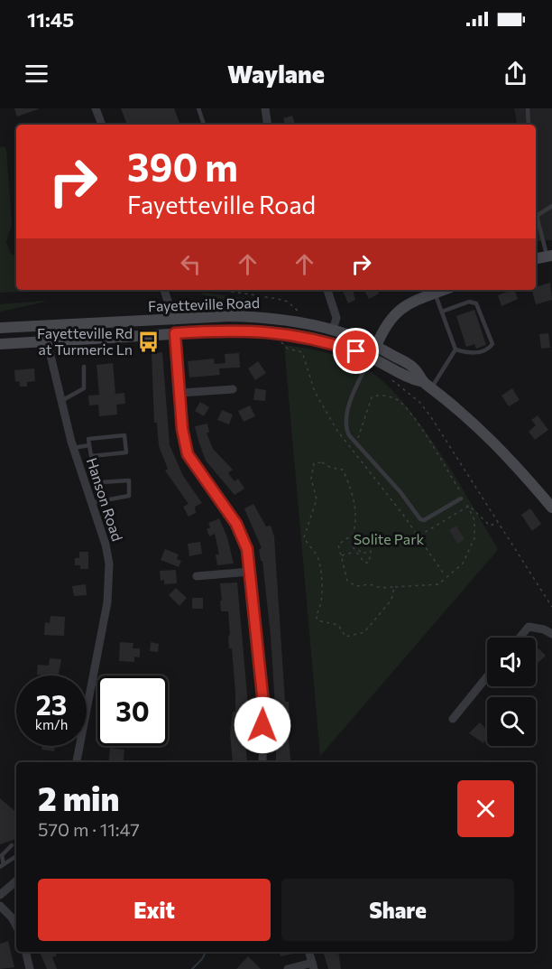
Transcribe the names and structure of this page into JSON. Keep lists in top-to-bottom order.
{
  "streets": {
    "main road": ["Fayetteville Road"],
    "street": ["Hanson Road"]
  },
  "crossings": [
    ["Fayetteville Road", "Hanson Road"]
  ],
  "parks": ["Solite Park"],
  "places": {
    "bus stop": ["Fayetteville Rd at Turmeric Ln"]
  },
  "page": {
    "status": "11:45",
    "header": "Waylane",
    "turn": ["390 m", "Fayetteville Road"],
    "speed": "23 km/h",
    "limit": "30",
    "heading": ["2 min", "570 m · 11:47"],
    "buttons": ["Exit", "Share"]
  }
}
